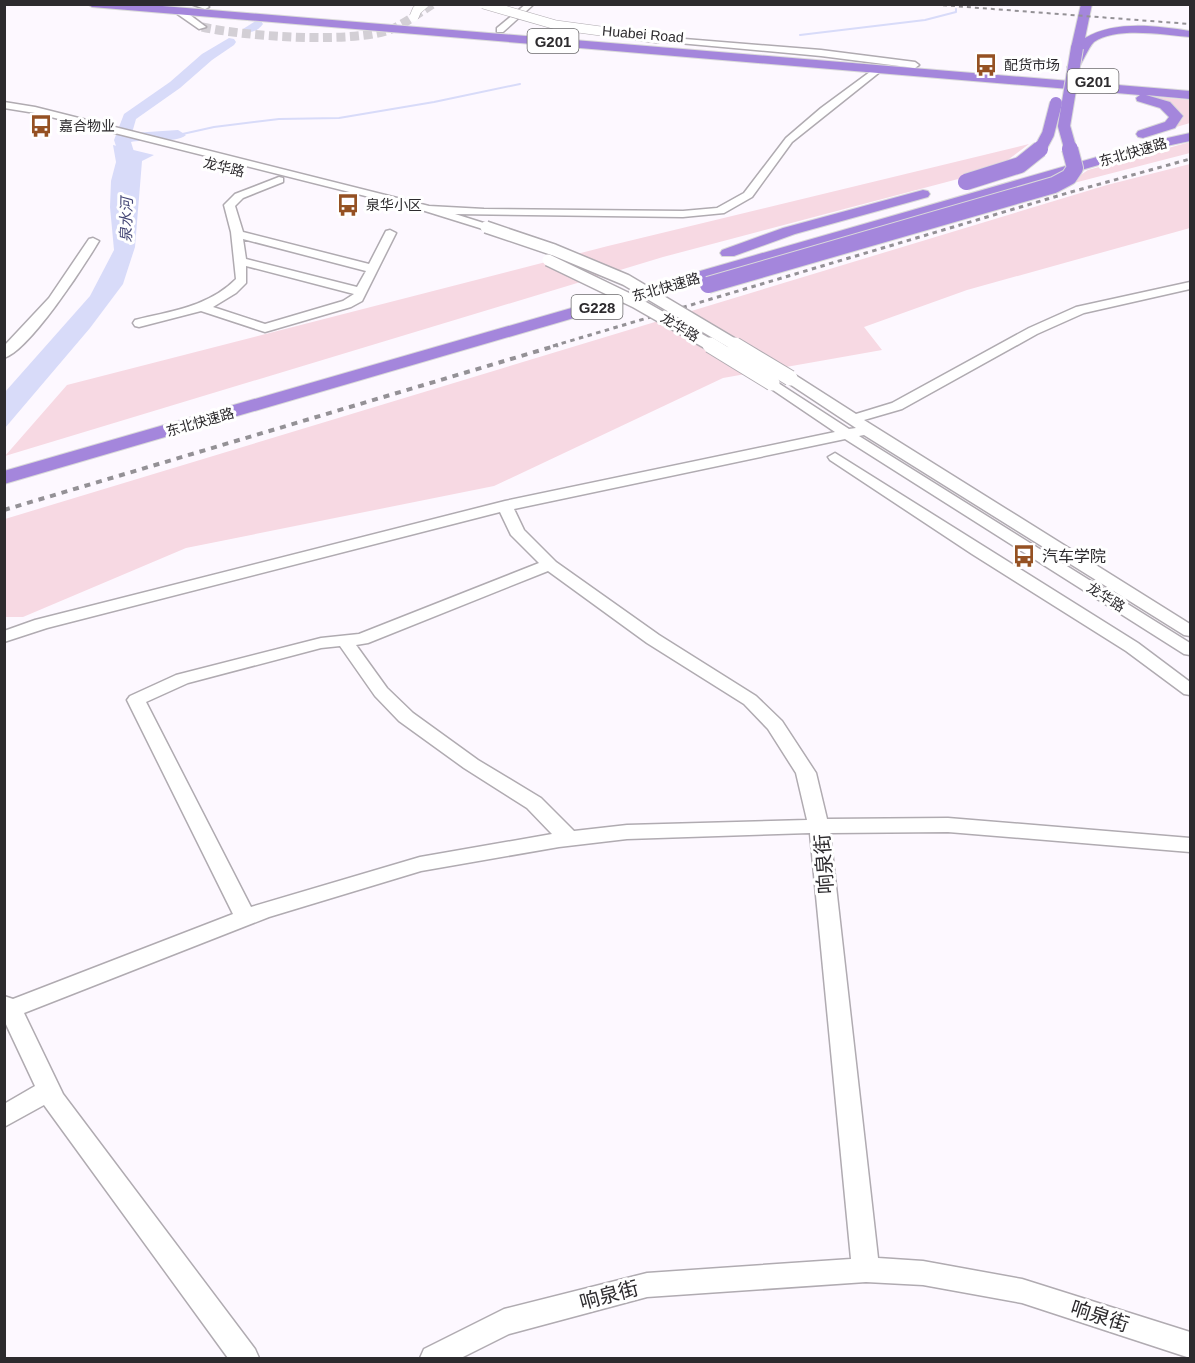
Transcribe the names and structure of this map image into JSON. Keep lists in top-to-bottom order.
{
  "streets": {
    "highway": [
      "Huabei Road",
      "G201",
      "东北快速路",
      "G228"
    ],
    "street": ["龙华路", "响泉街"]
  },
  "water": ["泉水河"],
  "places": {
    "bus stop": [
      "配货市场",
      "嘉合物业",
      "泉华小区",
      "汽车学院"
    ]
  }
}
